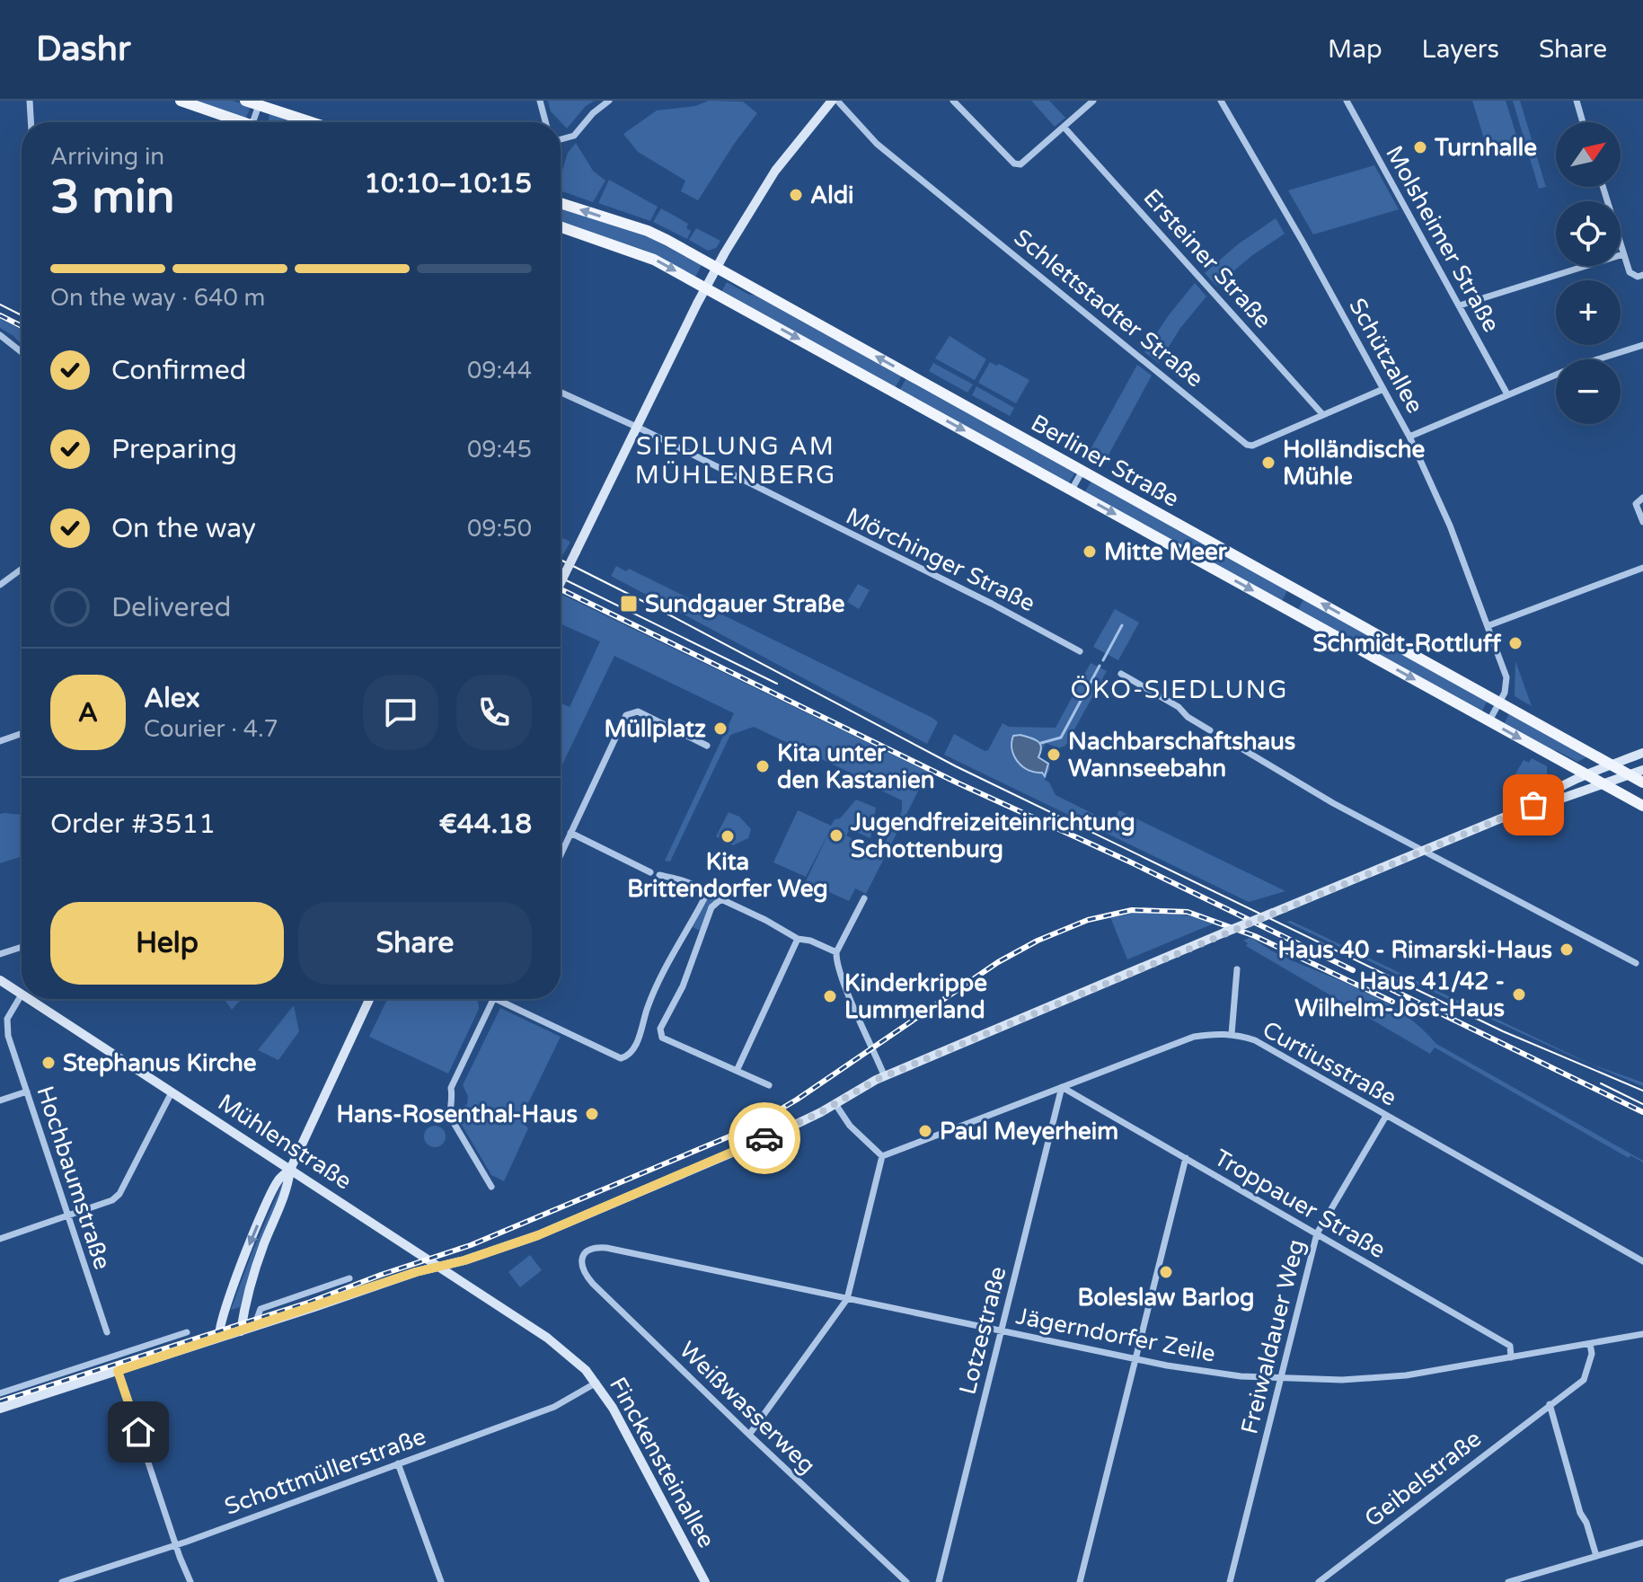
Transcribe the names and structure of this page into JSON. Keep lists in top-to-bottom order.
{
  "streets": {
    "main road": ["Berliner Straße"],
    "street": [
      "Molsheimer Straße",
      "Ersteiner Straße",
      "Schlettstadter Straße",
      "Schützallee",
      "Mörchinger Straße",
      "Curtiusstraße",
      "Mühlenstraße",
      "Hochbaumstraße",
      "Troppauer Straße",
      "Lotzestraße",
      "Jägerndorfer Zeile",
      "Freiwaldauer Weg",
      "Weißwasserweg",
      "Finckensteinallee",
      "Schottmüllerstraße",
      "Geibelstraße"
    ]
  },
  "crossings": [
    ["Ersteiner Straße", "Schlettstadter Straße"],
    ["Schlettstadter Straße", "Schützallee"],
    ["Schützallee", "Berliner Straße"],
    ["Curtiusstraße", "Troppauer Straße"],
    ["Curtiusstraße", "Lotzestraße"],
    ["Curtiusstraße", "Freiwaldauer Weg"],
    ["Mühlenstraße", "Hochbaumstraße"],
    ["Mühlenstraße", "Finckensteinallee"],
    ["Troppauer Straße", "Lotzestraße"],
    ["Troppauer Straße", "Jägerndorfer Zeile"],
    ["Troppauer Straße", "Freiwaldauer Weg"],
    ["Lotzestraße", "Jägerndorfer Zeile"],
    ["Jägerndorfer Zeile", "Freiwaldauer Weg"],
    ["Jägerndorfer Zeile", "Weißwasserweg"],
    ["Jägerndorfer Zeile", "Geibelstraße"],
    ["Finckensteinallee", "Schottmüllerstraße"]
  ],
  "districts": ["SIEDLUNG AM MÜHLENBERG", "ÖKO-SIEDLUNG"],
  "places": {
    "other": [
      "Turnhalle",
      "Aldi",
      "Holländische Mühle",
      "Mitte Meer",
      "Schmidt-Rottluff",
      "Müllplatz",
      "Nachbarschaftshaus Wannseebahn",
      "Kita unter den Kastanien",
      "Jugendfreizeiteinrichtung Schottenburg",
      "Kita Brittendorfer Weg",
      "Haus 40 - Rimarski-Haus",
      "Haus 41/42 - Wilhelm-Jost-Haus",
      "Kinderkrippe Lummerland",
      "Stephanus Kirche",
      "Hans-Rosenthal-Haus",
      "Paul Meyerheim",
      "Boleslaw Barlog"
    ],
    "transit": ["Sundgauer Straße"]
  },
  "north": "top right",
  "page": {
    "header": "Dashr",
    "nav": ["Map", "Layers", "Share"],
    "map_buttons": ["+", "−"],
    "heading": ["3 min", "Arriving in", "10:10–10:15"],
    "panel": [
      "Alex",
      "Courier · 4.7",
      "Order #3511",
      "€44.18"
    ],
    "bar": "On the way · 640 m",
    "list": [
      ["Confirmed", "09:44"],
      ["Preparing", "09:45"],
      ["On the way", "09:50"],
      "Delivered"
    ],
    "round": "A",
    "buttons": ["Help", "Share"]
  }
}
